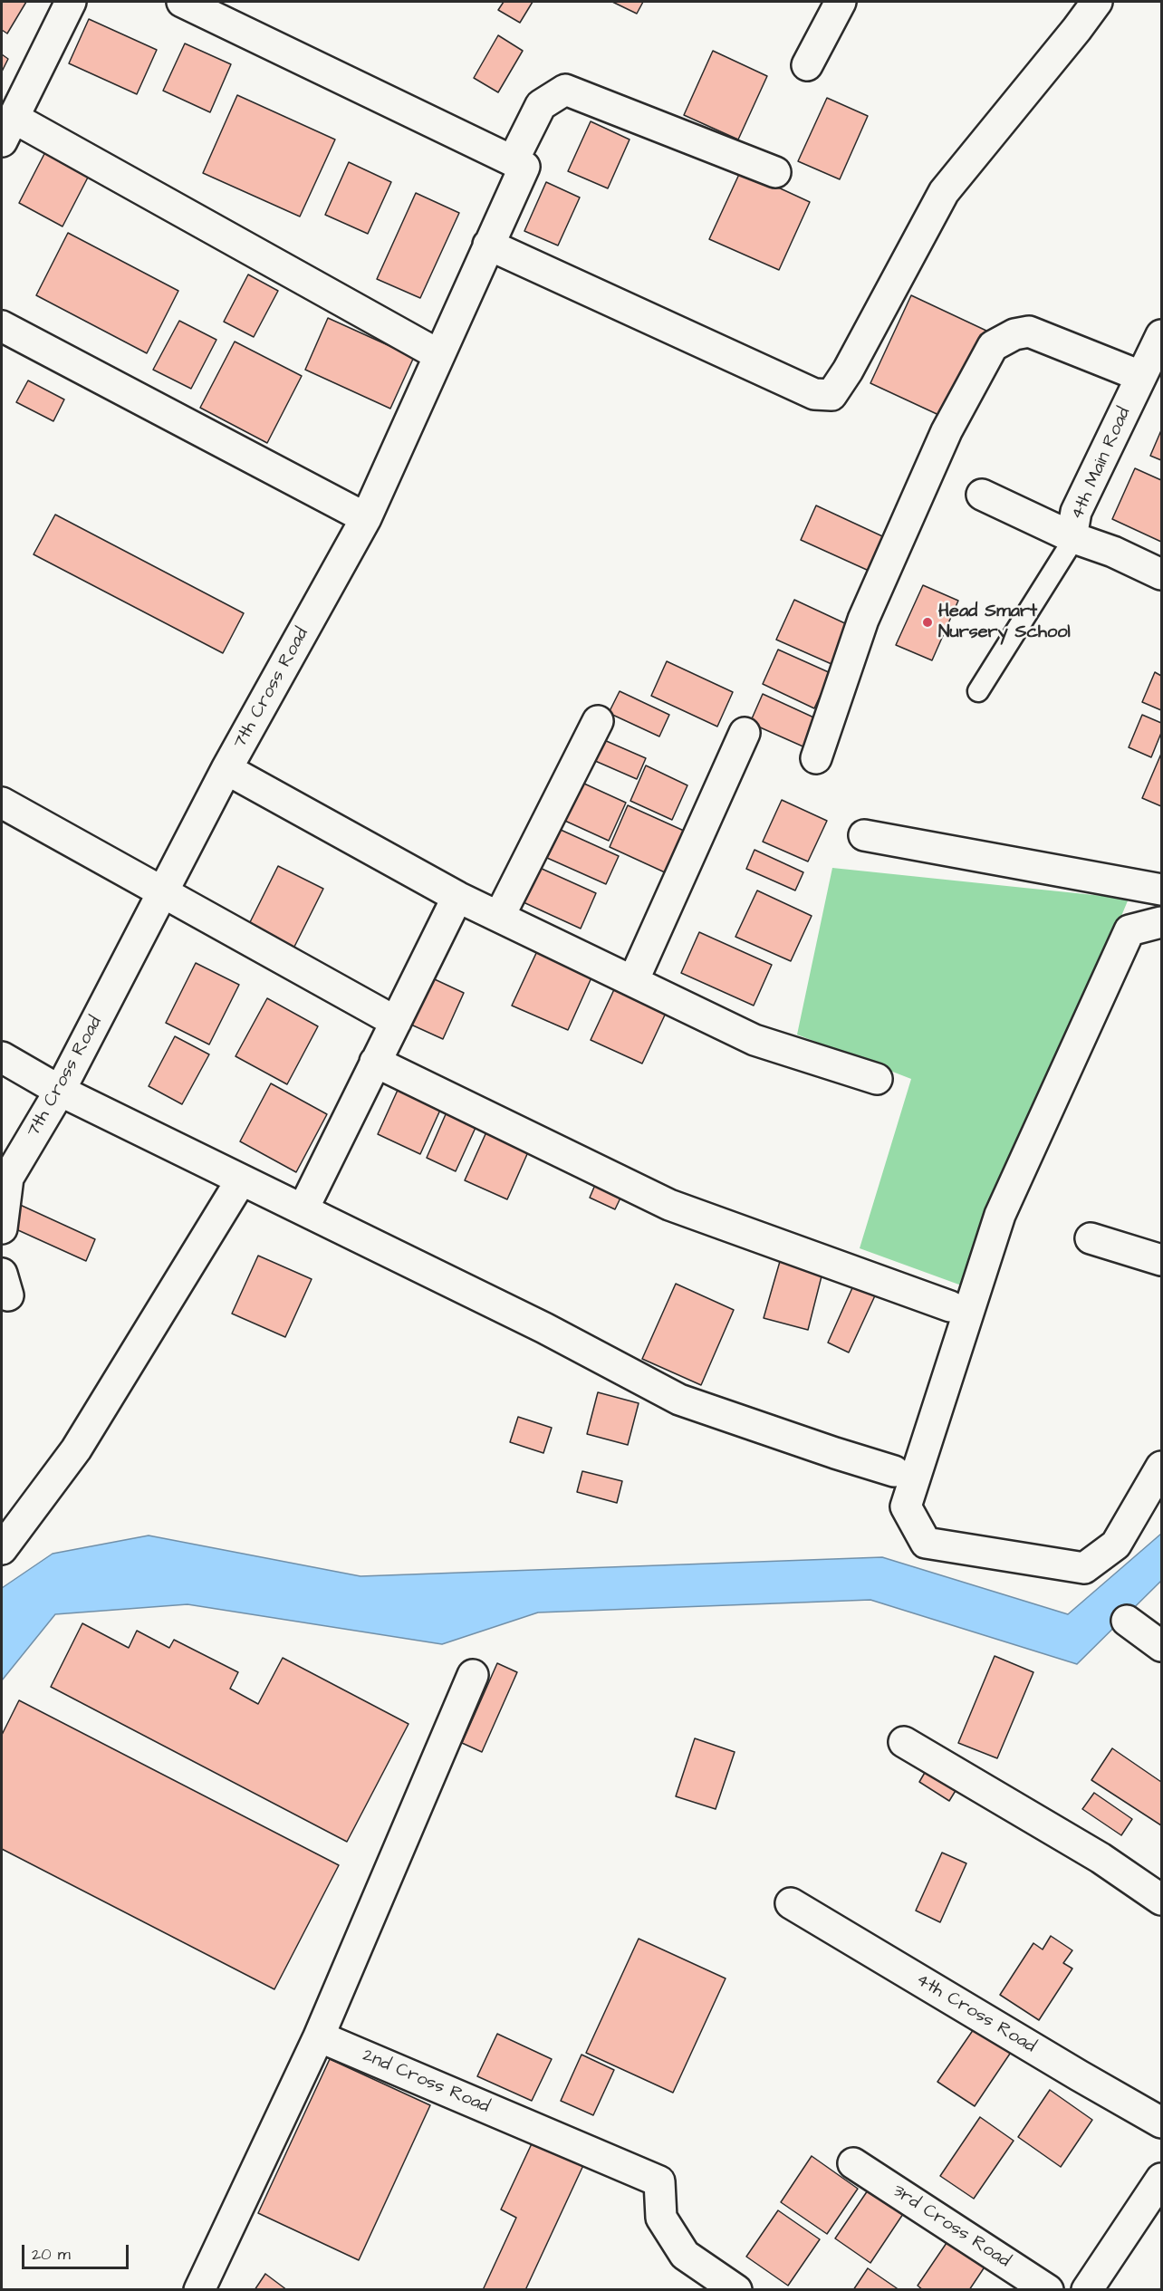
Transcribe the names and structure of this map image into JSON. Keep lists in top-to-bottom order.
{
  "streets": {
    "street": [
      "4th Main Road",
      "7th Cross Road",
      "4th Cross Road",
      "2nd Cross Road",
      "3rd Cross Road"
    ]
  },
  "places": ["Head Smart Nursery School"],
  "scale_bar": "20 m"
}
